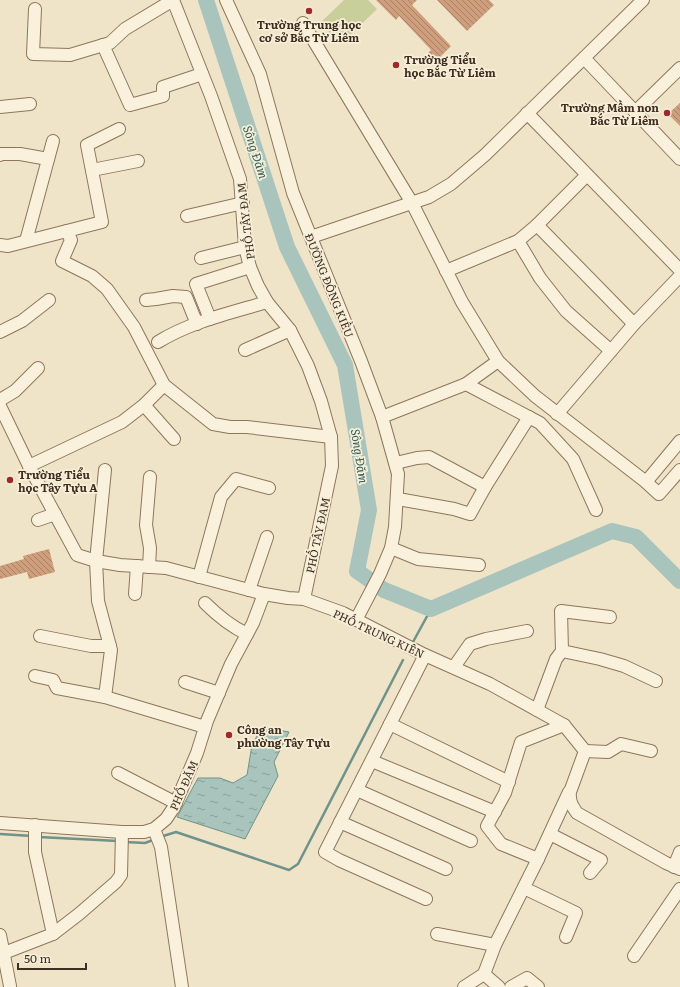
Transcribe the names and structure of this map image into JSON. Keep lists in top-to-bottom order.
{
  "streets": {
    "street": [
      "PHỐ TÂY ĐAM",
      "ĐƯỜNG ĐÔNG KIỀU",
      "PHỐ TRUNG KIÊN",
      "PHỐ ĐĂM"
    ]
  },
  "crossings": [
    ["PHỐ TÂY ĐAM", "PHỐ TRUNG KIÊN"],
    ["ĐƯỜNG ĐÔNG KIỀU", "PHỐ TRUNG KIÊN"],
    ["PHỐ TRUNG KIÊN", "PHỐ ĐĂM"]
  ],
  "water": ["Sông Đăm"],
  "places": [
    "Trường Trung học cơ sở Bắc Từ Liêm",
    "Trường Tiểu học Bắc Từ Liêm",
    "Trường Mầm non Bắc Từ Liêm",
    "Trường Tiểu học Tây Tựu A",
    "Công an phường Tây Tựu"
  ],
  "scale_bar": "50 m"
}
